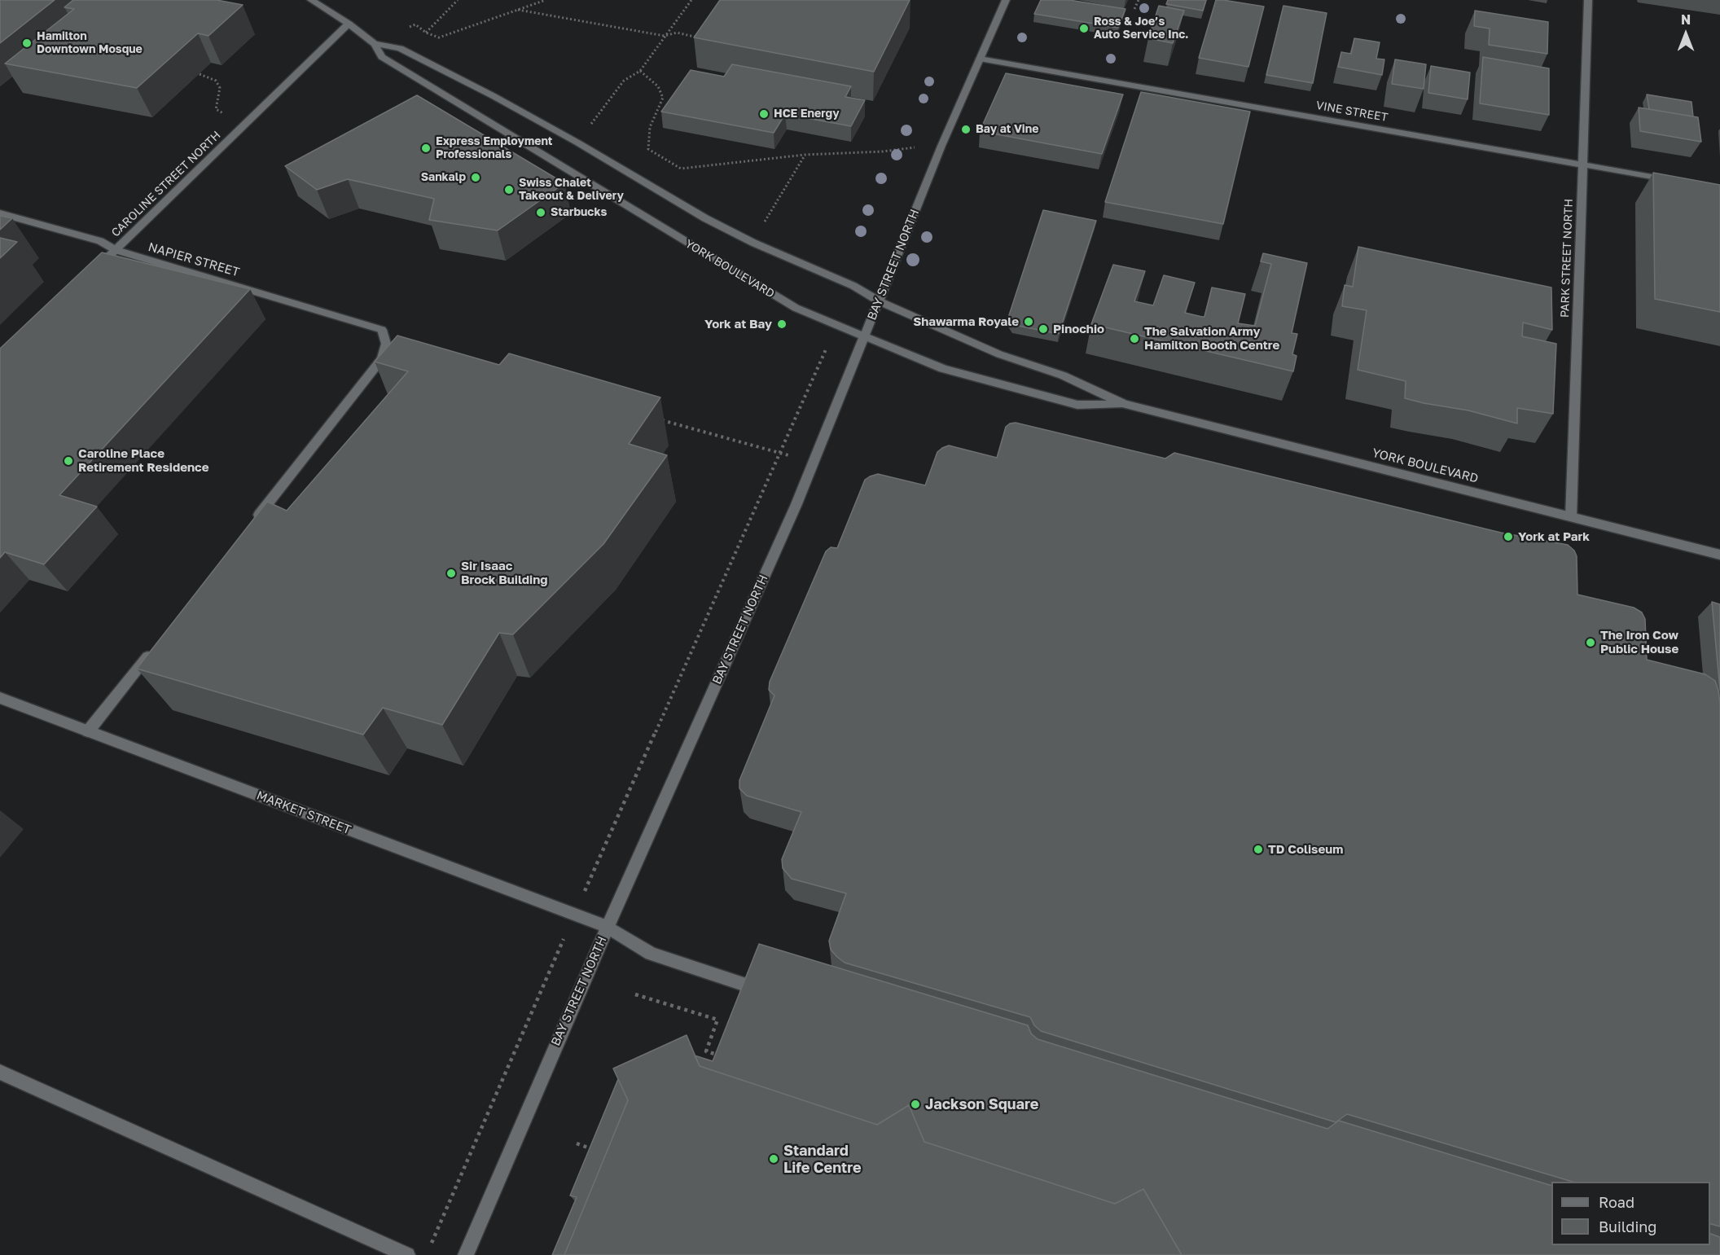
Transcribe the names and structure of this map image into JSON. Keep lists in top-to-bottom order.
{
  "streets": {
    "main road": [
      "VINE STREET",
      "CAROLINE STREET NORTH",
      "PARK STREET NORTH",
      "NAPIER STREET",
      "BAY STREET NORTH",
      "YORK BOULEVARD",
      "MARKET STREET"
    ]
  },
  "crossings": [
    ["VINE STREET", "PARK STREET NORTH"],
    ["VINE STREET", "BAY STREET NORTH"],
    ["CAROLINE STREET NORTH", "NAPIER STREET"],
    ["CAROLINE STREET NORTH", "YORK BOULEVARD"],
    ["PARK STREET NORTH", "YORK BOULEVARD"],
    ["BAY STREET NORTH", "YORK BOULEVARD"],
    ["BAY STREET NORTH", "MARKET STREET"]
  ],
  "places": [
    "Ross & Joe’s Auto Service Inc.",
    "Hamilton Downtown Mosque",
    "HCE Energy",
    "Bay at Vine",
    "Express Employment Professionals",
    "Sankalp",
    "Swiss Chalet Takeout & Delivery",
    "Starbucks",
    "Shawarma Royale",
    "York at Bay",
    "Pinochio",
    "The Salvation Army Hamilton Booth Centre",
    "Caroline Place Retirement Residence",
    "York at Park",
    "Sir Isaac Brock Building",
    "The Iron Cow Public House",
    "TD Coliseum",
    "Jackson Square",
    "Standard Life Centre"
  ],
  "legend": ["Road", "Building"],
  "north": "top"
}
